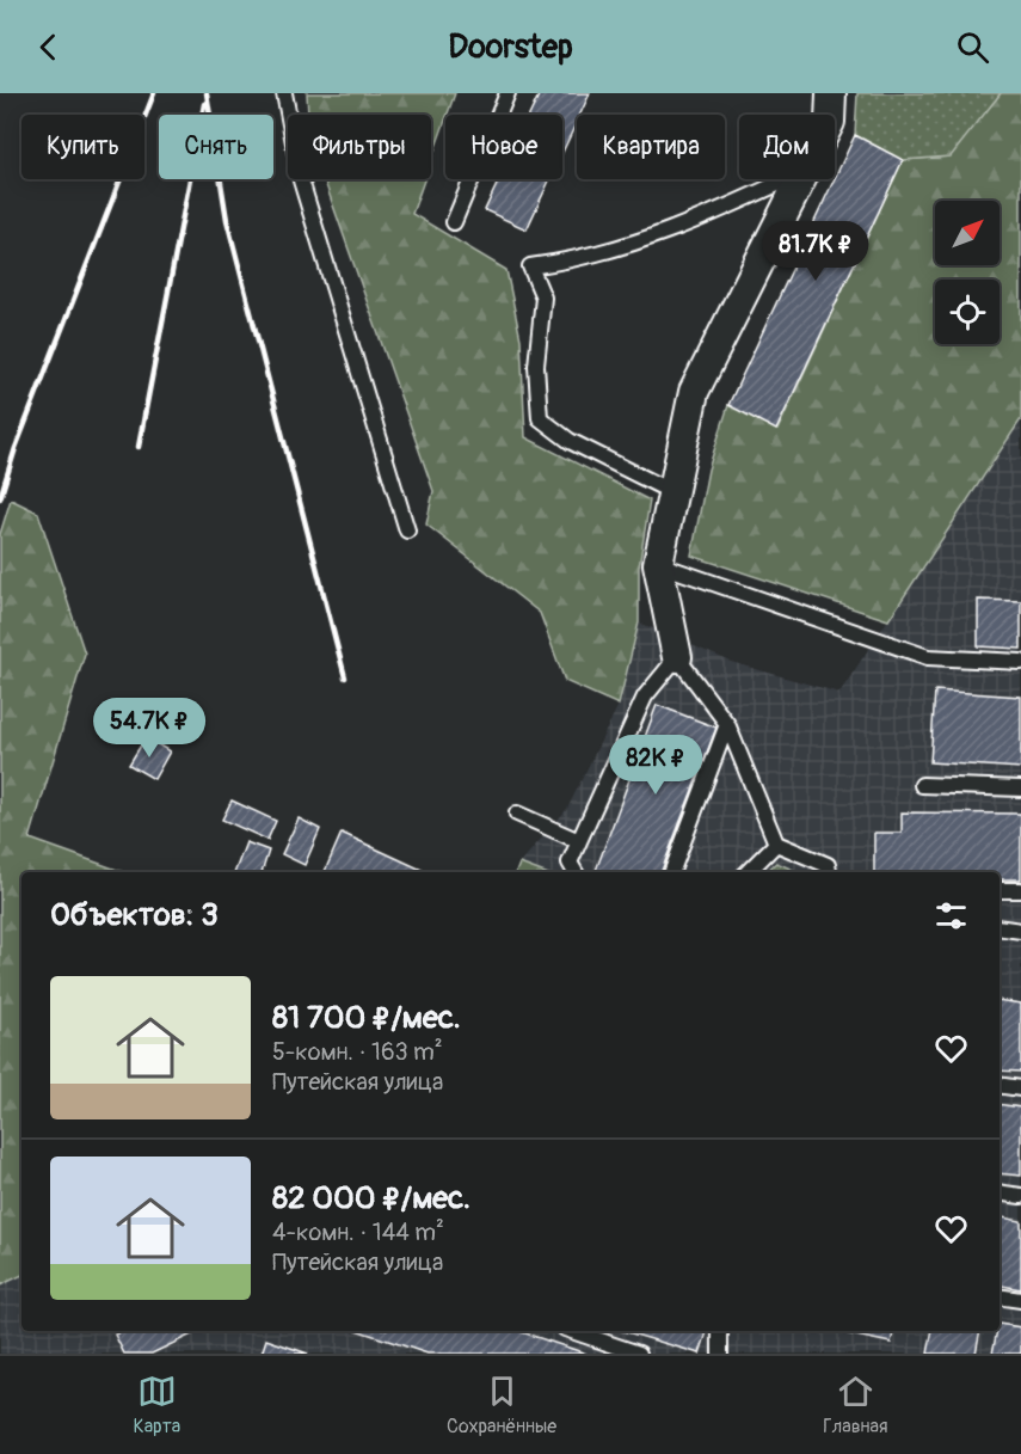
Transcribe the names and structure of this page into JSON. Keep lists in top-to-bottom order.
{
  "north": "top right",
  "page": {
    "header": "Doorstep",
    "chip": [
      "Купить",
      "Снять",
      "Фильтры",
      "Новое",
      "Квартира",
      "Дом"
    ],
    "price": ["81.7K ₽", "54.7K ₽", "82K ₽"],
    "heading": "Объектов: 3",
    "list": [
      {
        "name": "81 700 ₽/мес.",
        "note": "5-комн. · 163 m² · Путейская улица"
      },
      {
        "name": "82 000 ₽/мес.",
        "note": "4-комн. · 144 m² · Путейская улица"
      }
    ],
    "tabs": ["Карта", "Сохранённые", "Главная"]
  }
}
